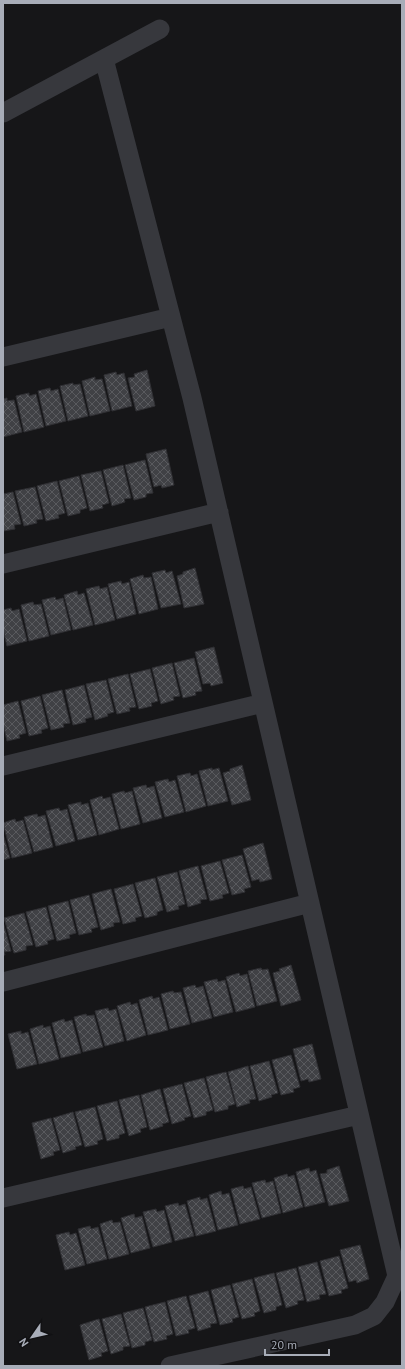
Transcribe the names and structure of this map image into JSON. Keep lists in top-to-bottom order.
{
  "scale_bar": "20 m",
  "north": "bottom left"
}
